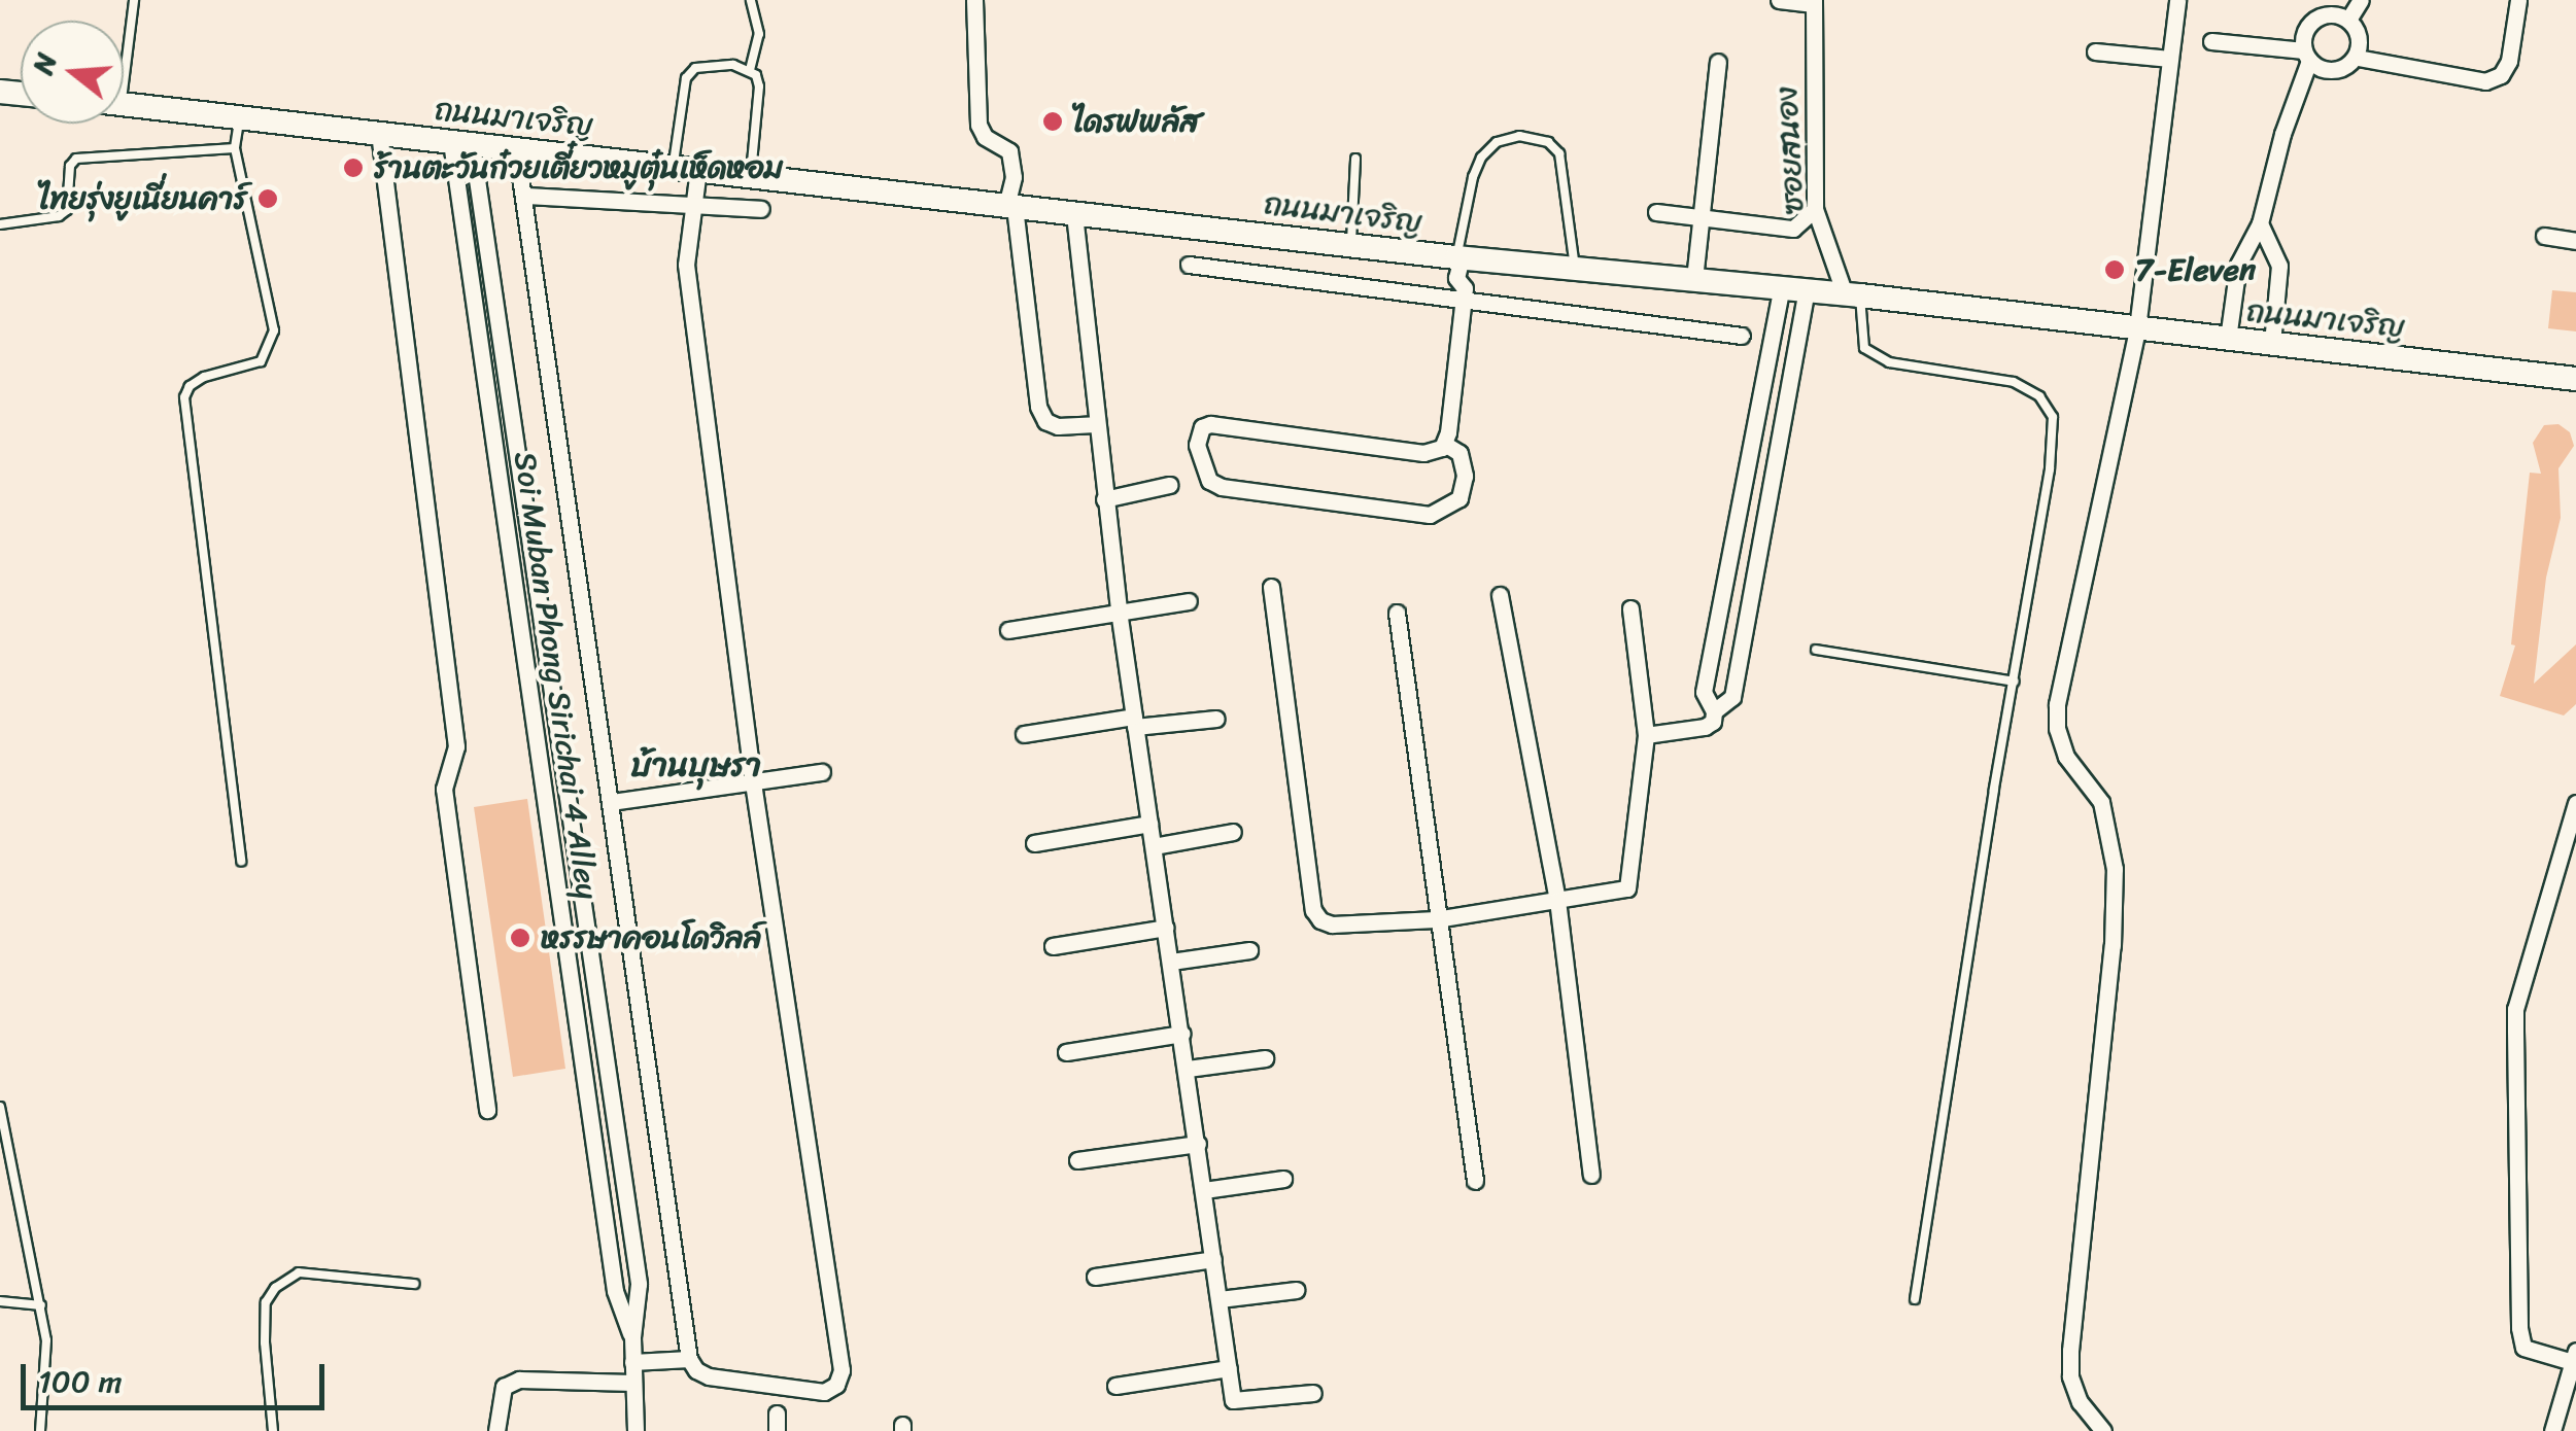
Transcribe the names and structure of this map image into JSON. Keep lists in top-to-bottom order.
{
  "streets": {
    "main road": ["ถนนมาเจริญ"],
    "street": ["ซอยสนอง", "Soi Muban Phong Sirichai 4 Alley"]
  },
  "crossings": [
    ["ถนนมาเจริญ", "ซอยสนอง"],
    ["ถนนมาเจริญ", "Soi Muban Phong Sirichai 4 Alley"]
  ],
  "districts": ["บ้านบุษรา"],
  "places": [
    "ไดรฟพลัส",
    "ร้านตะวันก๋วยเตี๋ยวหมูตุ๋นเห็ดหอม",
    "ไทยรุ่งยูเนี่ยนคาร์",
    "7-Eleven",
    "หรรษาคอนโดวิลล์"
  ],
  "scale_bar": "100 m",
  "north": "left"
}
